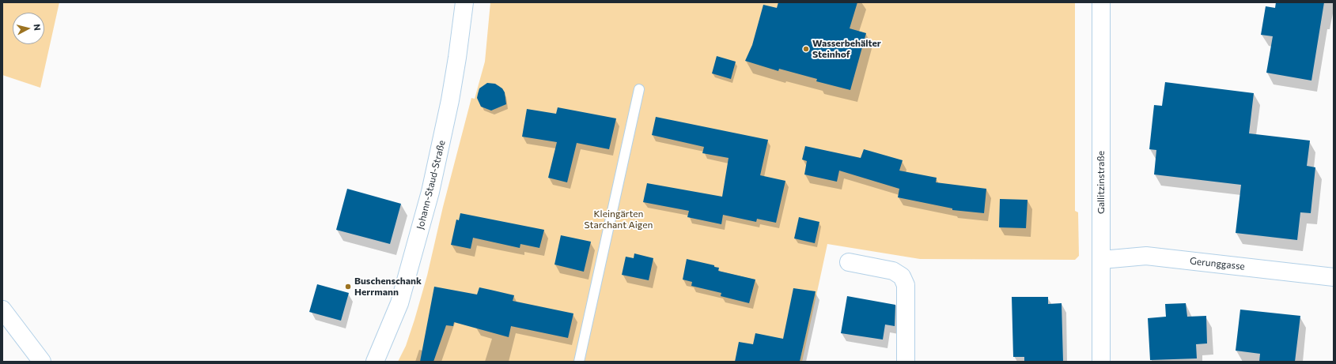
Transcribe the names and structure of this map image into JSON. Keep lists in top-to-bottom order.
{
  "streets": {
    "street": ["Gallitzinstraße", "Johann-Staud-Straße", "Gerunggasse"]
  },
  "crossings": [
    ["Gallitzinstraße", "Gerunggasse"]
  ],
  "parks": ["Kleingärten Starchant Aigen"],
  "places": ["Wasserbehälter Steinhof", "Buschenschank Herrmann"],
  "north": "right"
}
